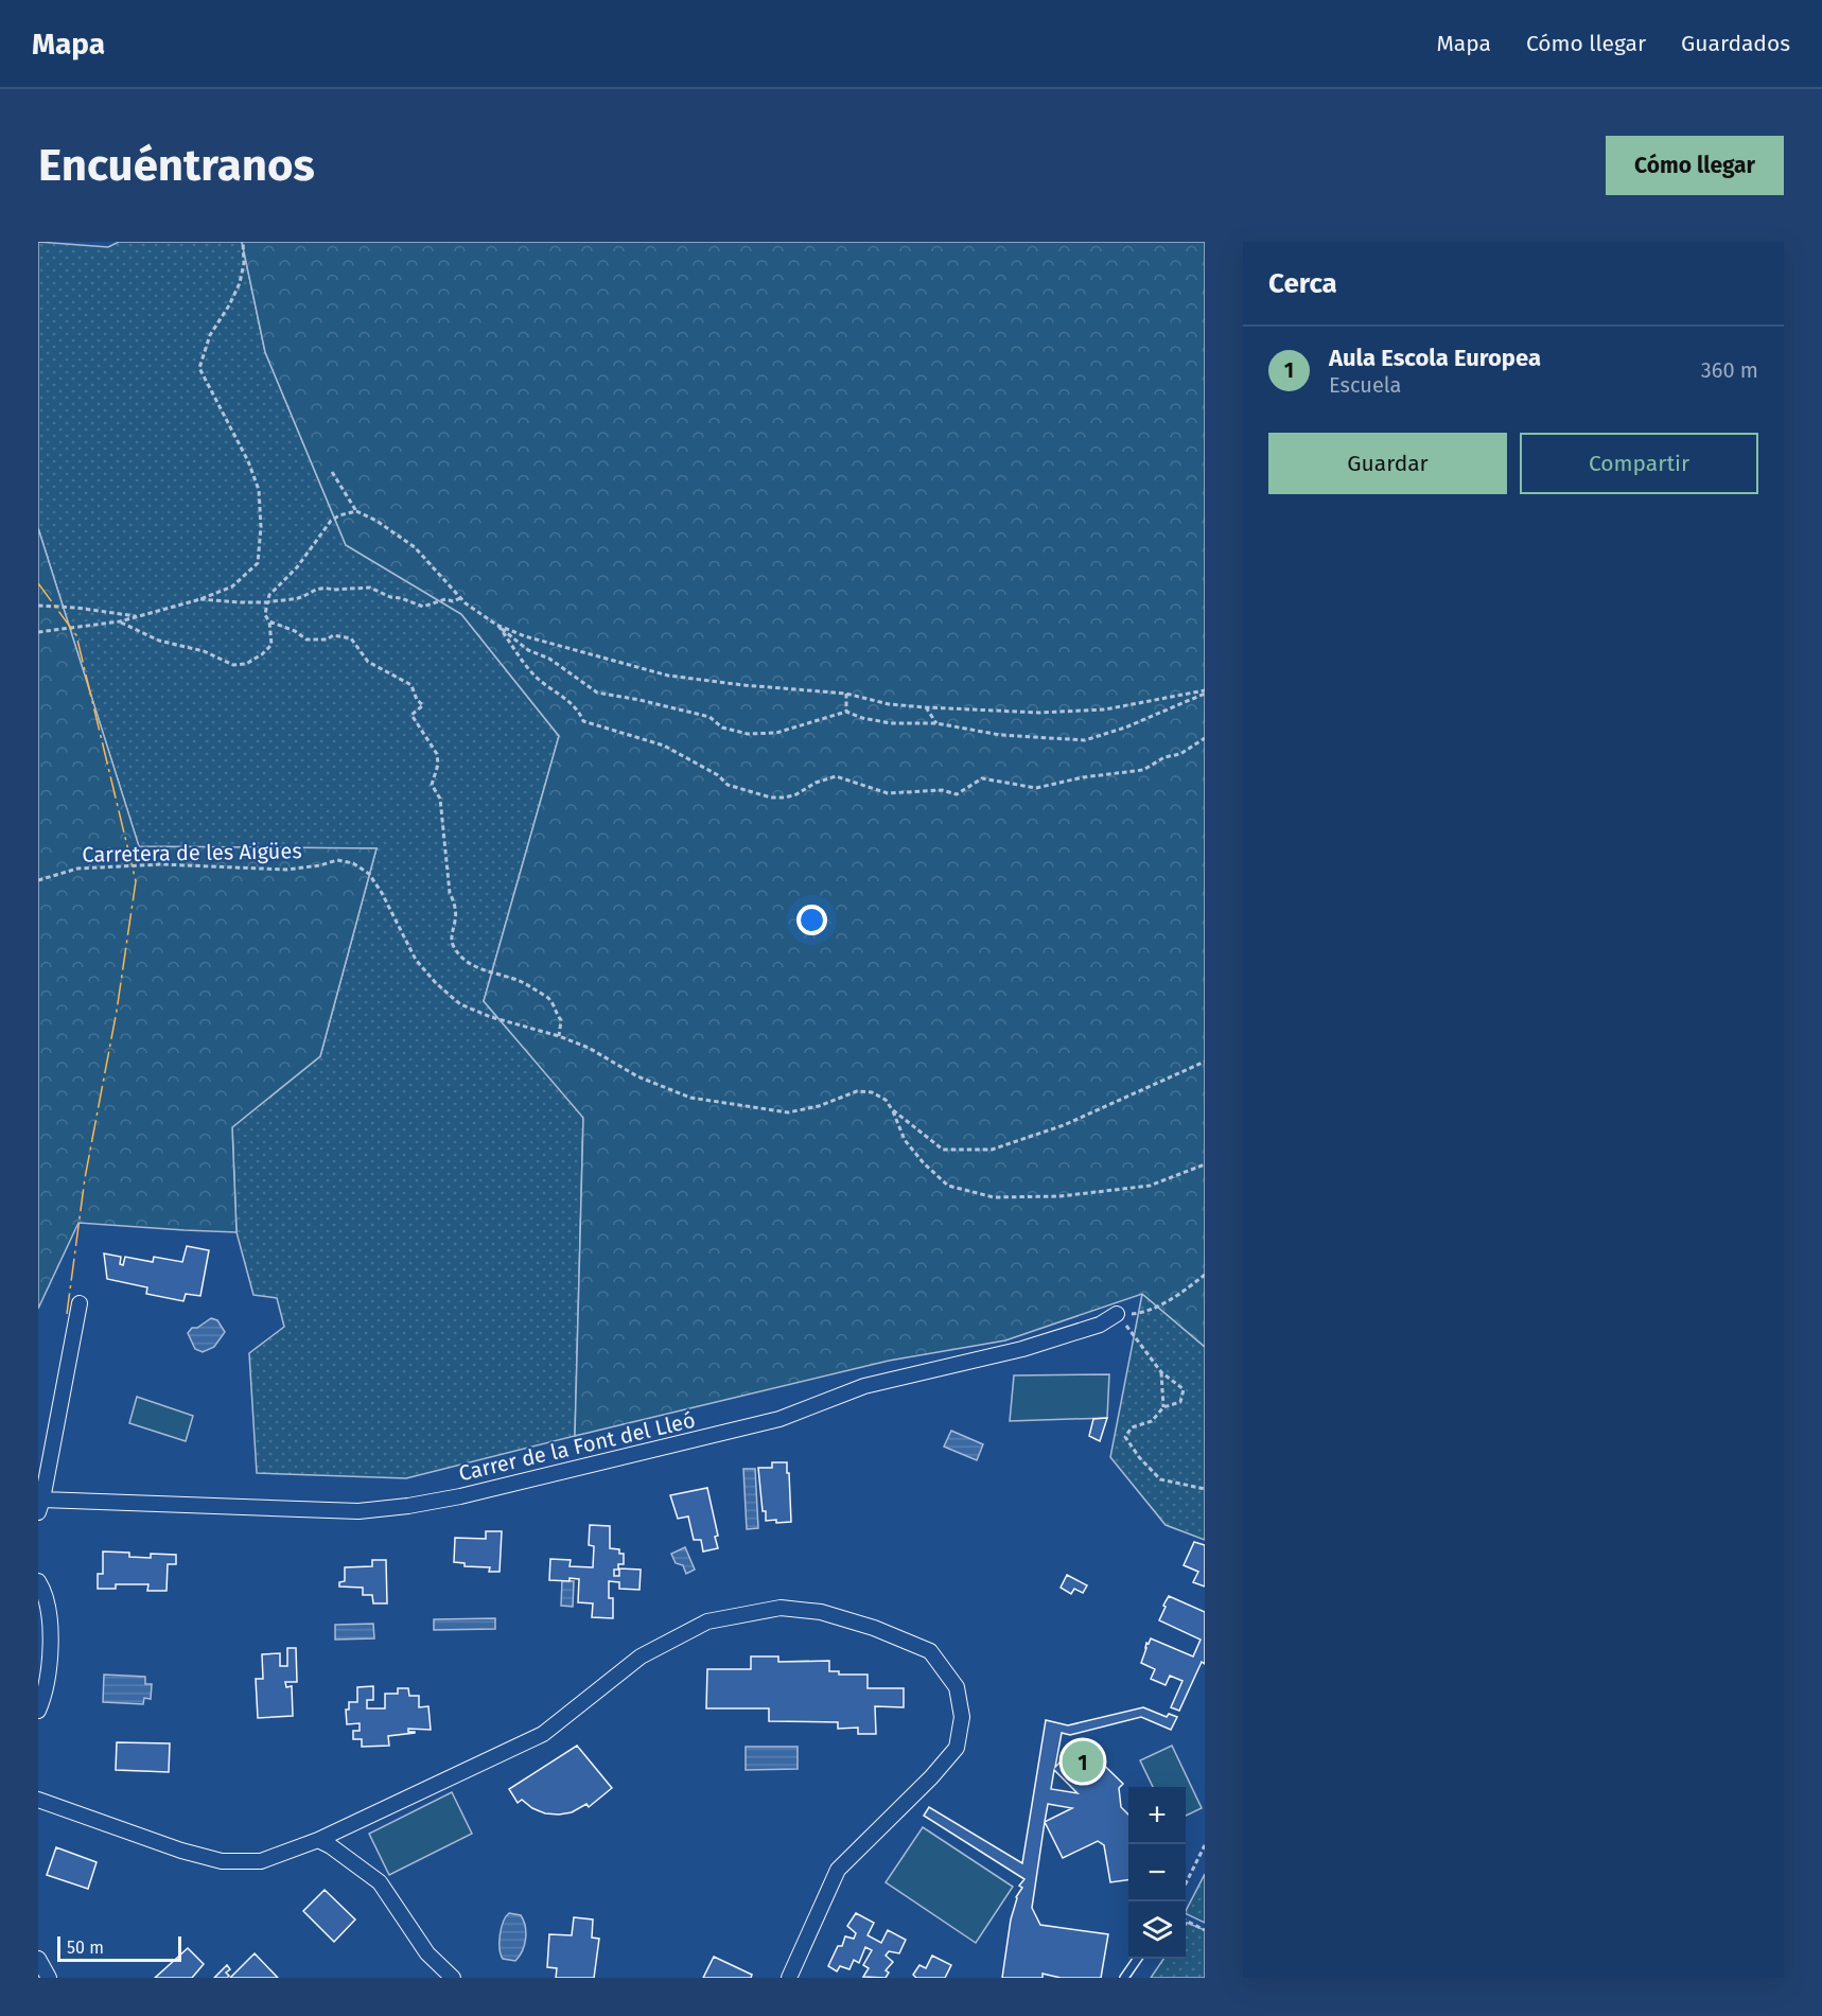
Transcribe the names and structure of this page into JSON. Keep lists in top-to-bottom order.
{
  "streets": {
    "street": ["Carrer de la Font del Lleó"],
    "path": ["Carretera de les Aigües"]
  },
  "scale_bar": "50 m",
  "page": {
    "header": "Mapa",
    "nav": ["Mapa", "Cómo llegar", "Guardados"],
    "buttons": [
      "Cómo llegar",
      ["Guardar", "Compartir"]
    ],
    "title": "Encuéntranos",
    "heading": "Cerca",
    "list": [
      {
        "mark": "1",
        "name": "Aula Escola Europea",
        "note": "Escuela",
        "value": "360 m"
      }
    ],
    "pins": "1",
    "map_buttons": ["+", "−"],
    "scale": "50 m"
  }
}
